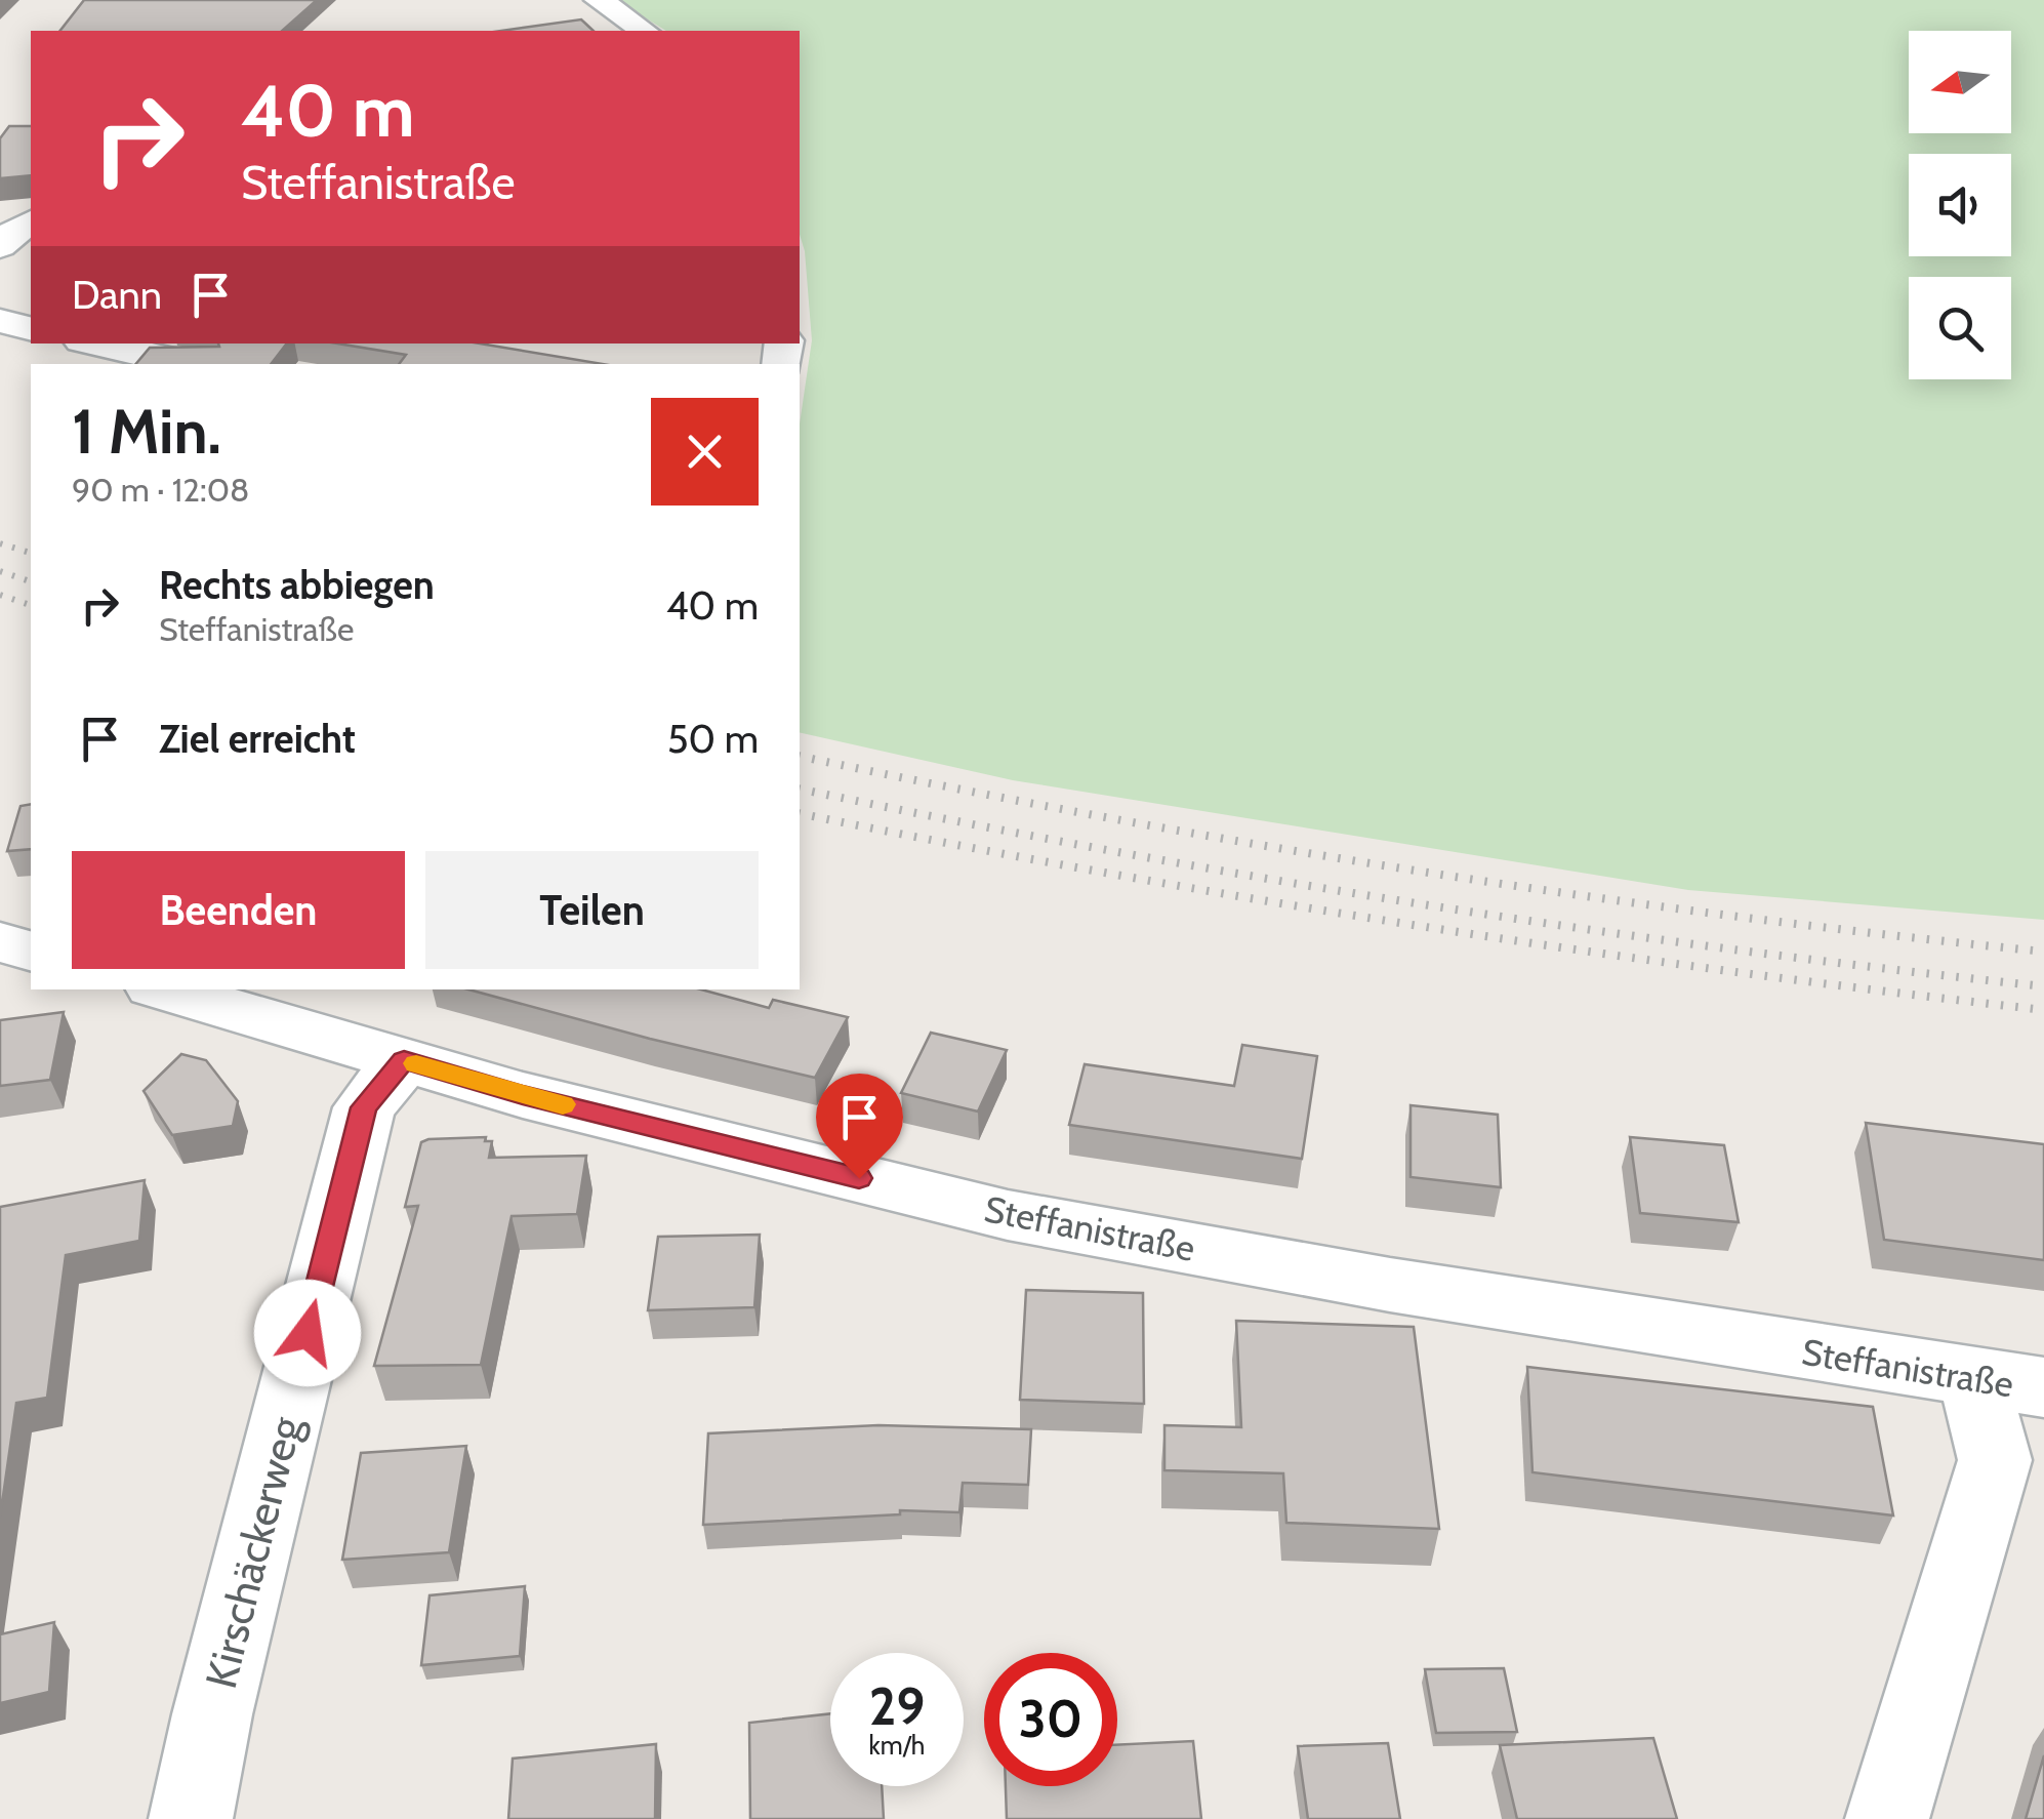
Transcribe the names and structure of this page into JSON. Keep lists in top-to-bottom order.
{
  "streets": {
    "street": ["Steffanistraße", "Kirschäckerweg"]
  },
  "crossings": [
    ["Steffanistraße", "Kirschäckerweg"]
  ],
  "north": "left",
  "page": {
    "turn": ["40 m", "Steffanistraße"],
    "then": "Dann",
    "heading": ["1 Min.", "90 m · 12:08"],
    "list": [
      {
        "name": "Rechts abbiegen",
        "note": "Steffanistraße",
        "value": "40 m"
      },
      {
        "name": "Ziel erreicht",
        "value": "50 m"
      }
    ],
    "buttons": ["Beenden", "Teilen"],
    "speed": "29 km/h",
    "limit": "30"
  }
}
